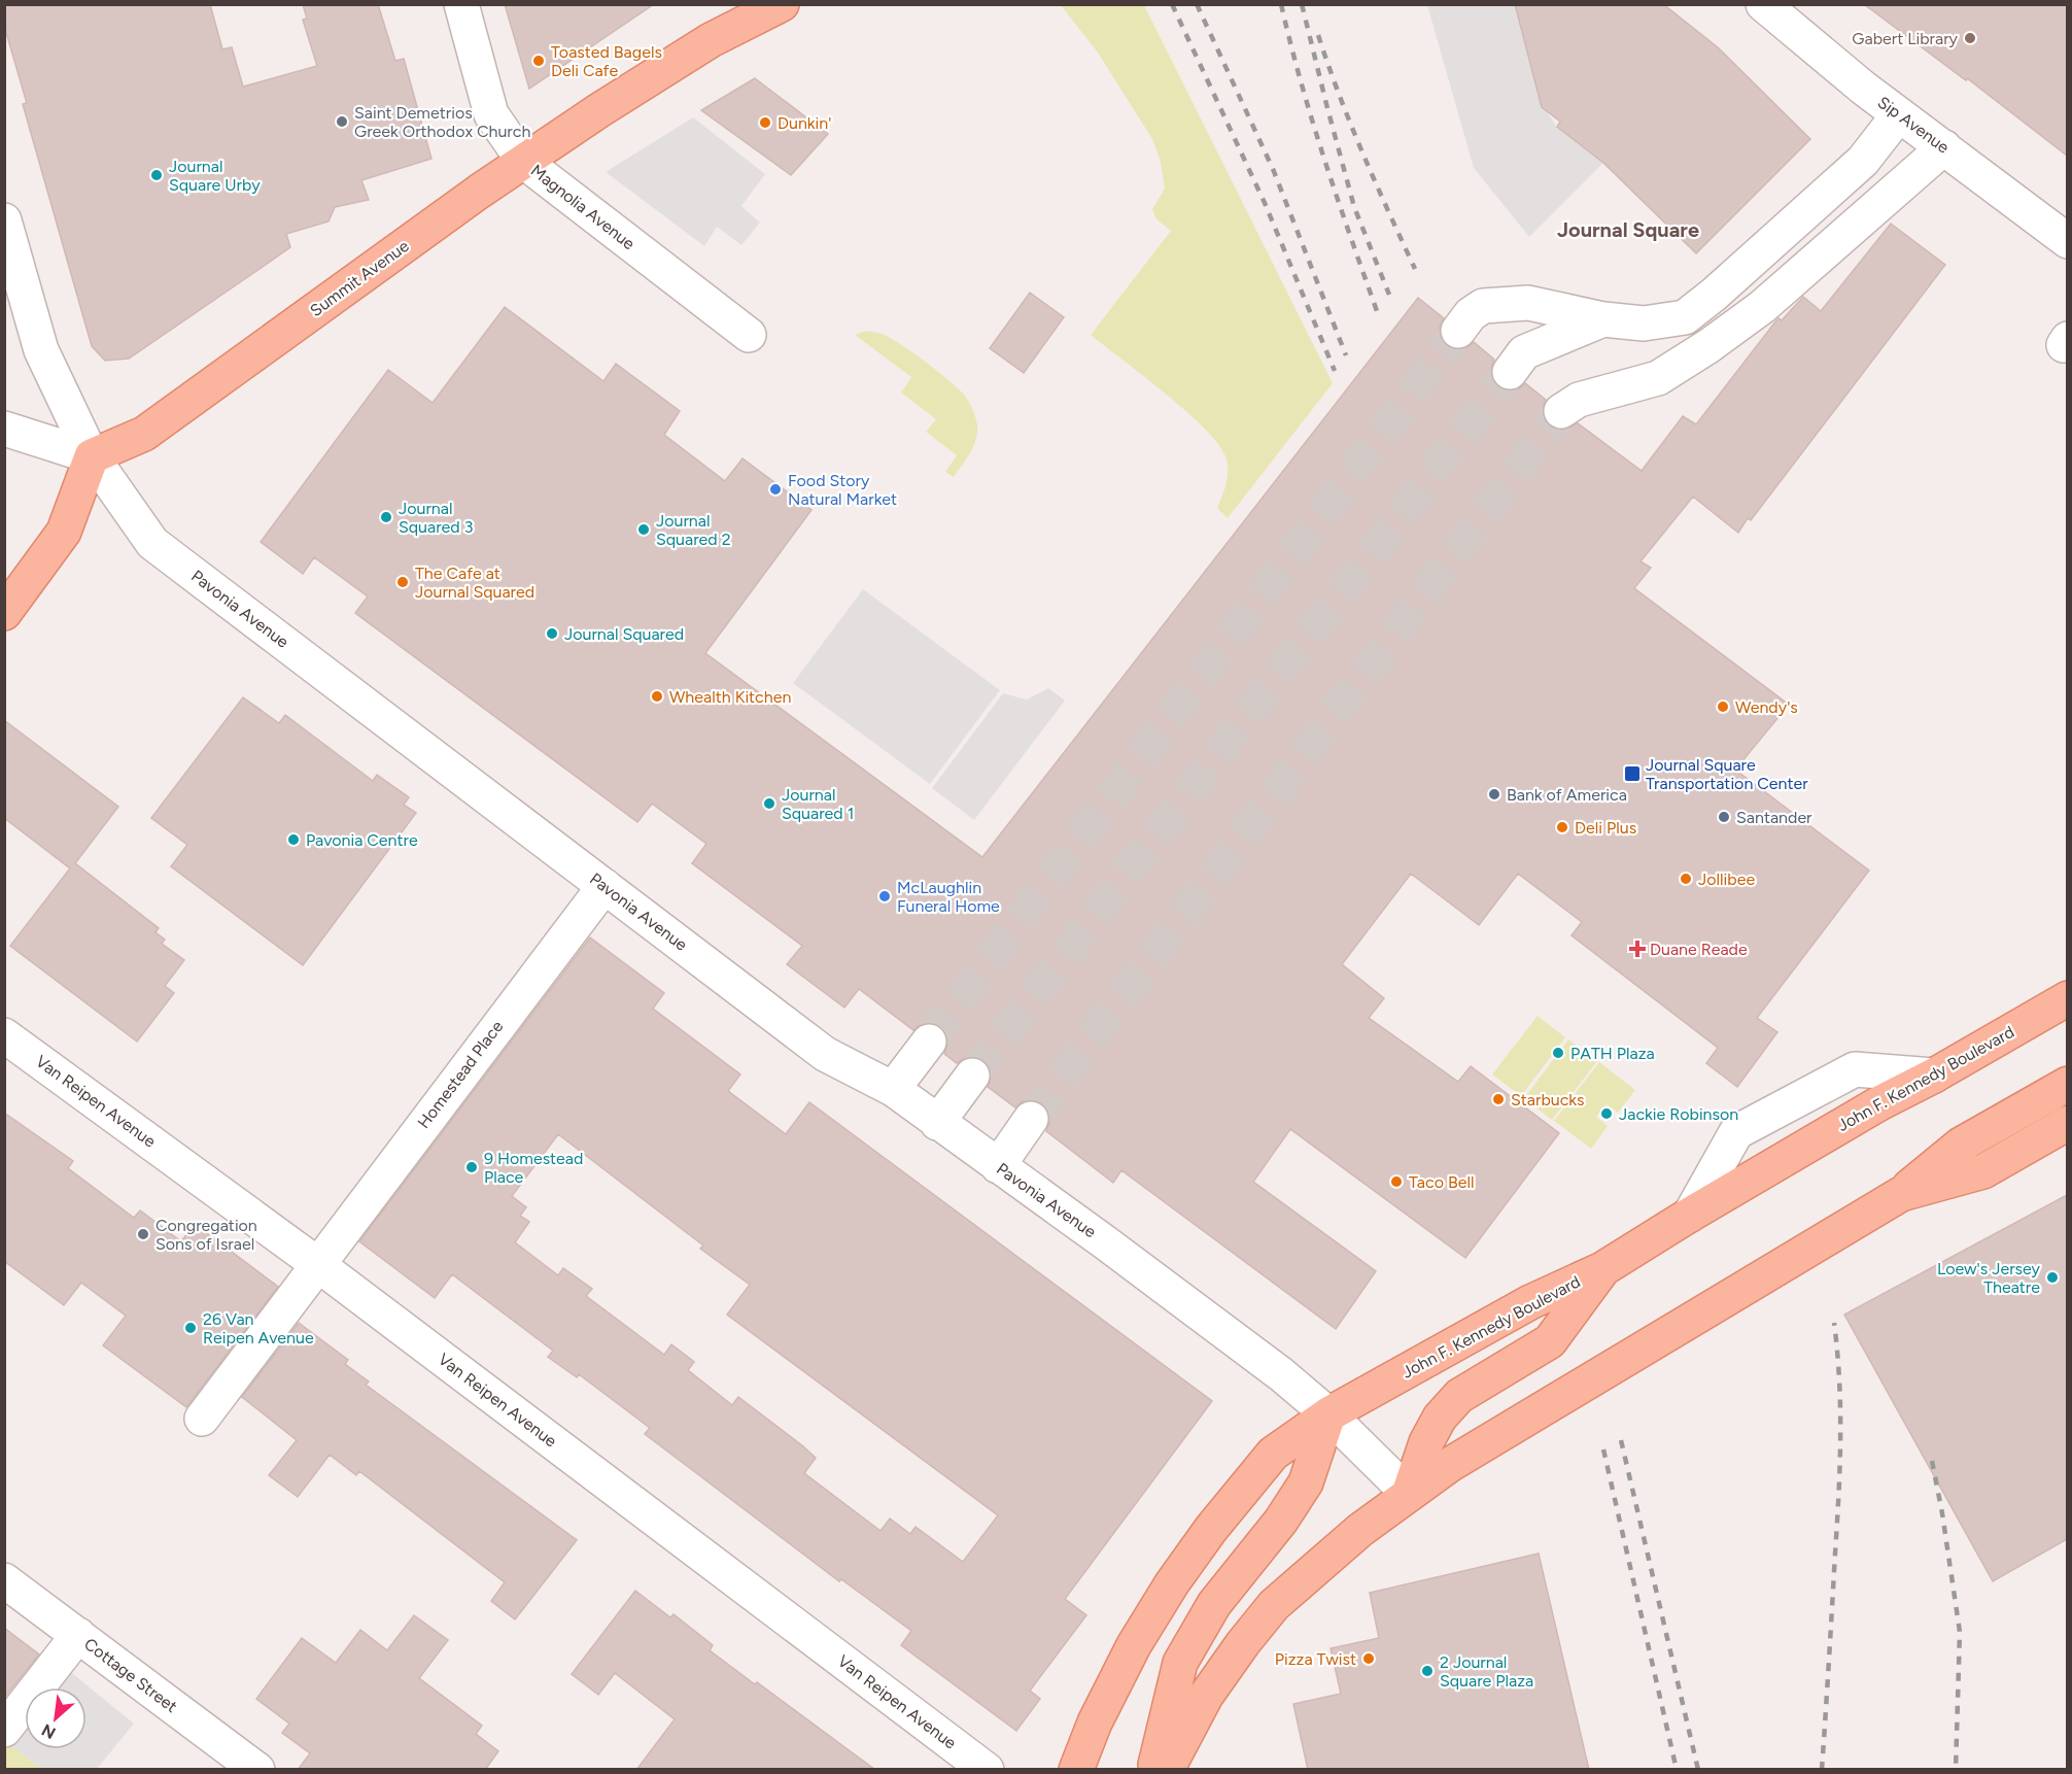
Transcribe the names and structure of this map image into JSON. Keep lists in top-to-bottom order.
{
  "streets": {
    "main road": ["Summit Avenue", "John F. Kennedy Boulevard"],
    "street": [
      "Sip Avenue",
      "Magnolia Avenue",
      "Pavonia Avenue",
      "Homestead Place",
      "Van Reipen Avenue",
      "Cottage Street"
    ]
  },
  "crossings": [
    ["Magnolia Avenue", "Summit Avenue"],
    ["Summit Avenue", "Pavonia Avenue"],
    ["Pavonia Avenue", "Homestead Place"],
    ["Pavonia Avenue", "John F. Kennedy Boulevard"],
    ["Homestead Place", "Van Reipen Avenue"]
  ],
  "districts": ["Journal Square"],
  "places": {
    "other": [
      "Gabert Library",
      "Toasted Bagels Deli Cafe",
      "Saint Demetrios Greek Orthodox Church",
      "Dunkin'",
      "Journal Square Urby",
      "Food Story Natural Market",
      "Journal Squared 3",
      "Journal Squared 2",
      "The Cafe at Journal Squared",
      "Journal Squared",
      "Whealth Kitchen",
      "Wendy's",
      "Bank of America",
      "Journal Squared 1",
      "Santander",
      "Deli Plus",
      "Pavonia Centre",
      "Jollibee",
      "McLaughlin Funeral Home",
      "PATH Plaza",
      "Starbucks",
      "Jackie Robinson",
      "9 Homestead Place",
      "Taco Bell",
      "Congregation Sons of Israel",
      "Loew's Jersey Theatre",
      "26 Van Reipen Avenue",
      "Pizza Twist",
      "2 Journal Square Plaza"
    ],
    "transit": ["Journal Square Transportation Center"],
    "health": ["Duane Reade"]
  },
  "north": "bottom left"
}
